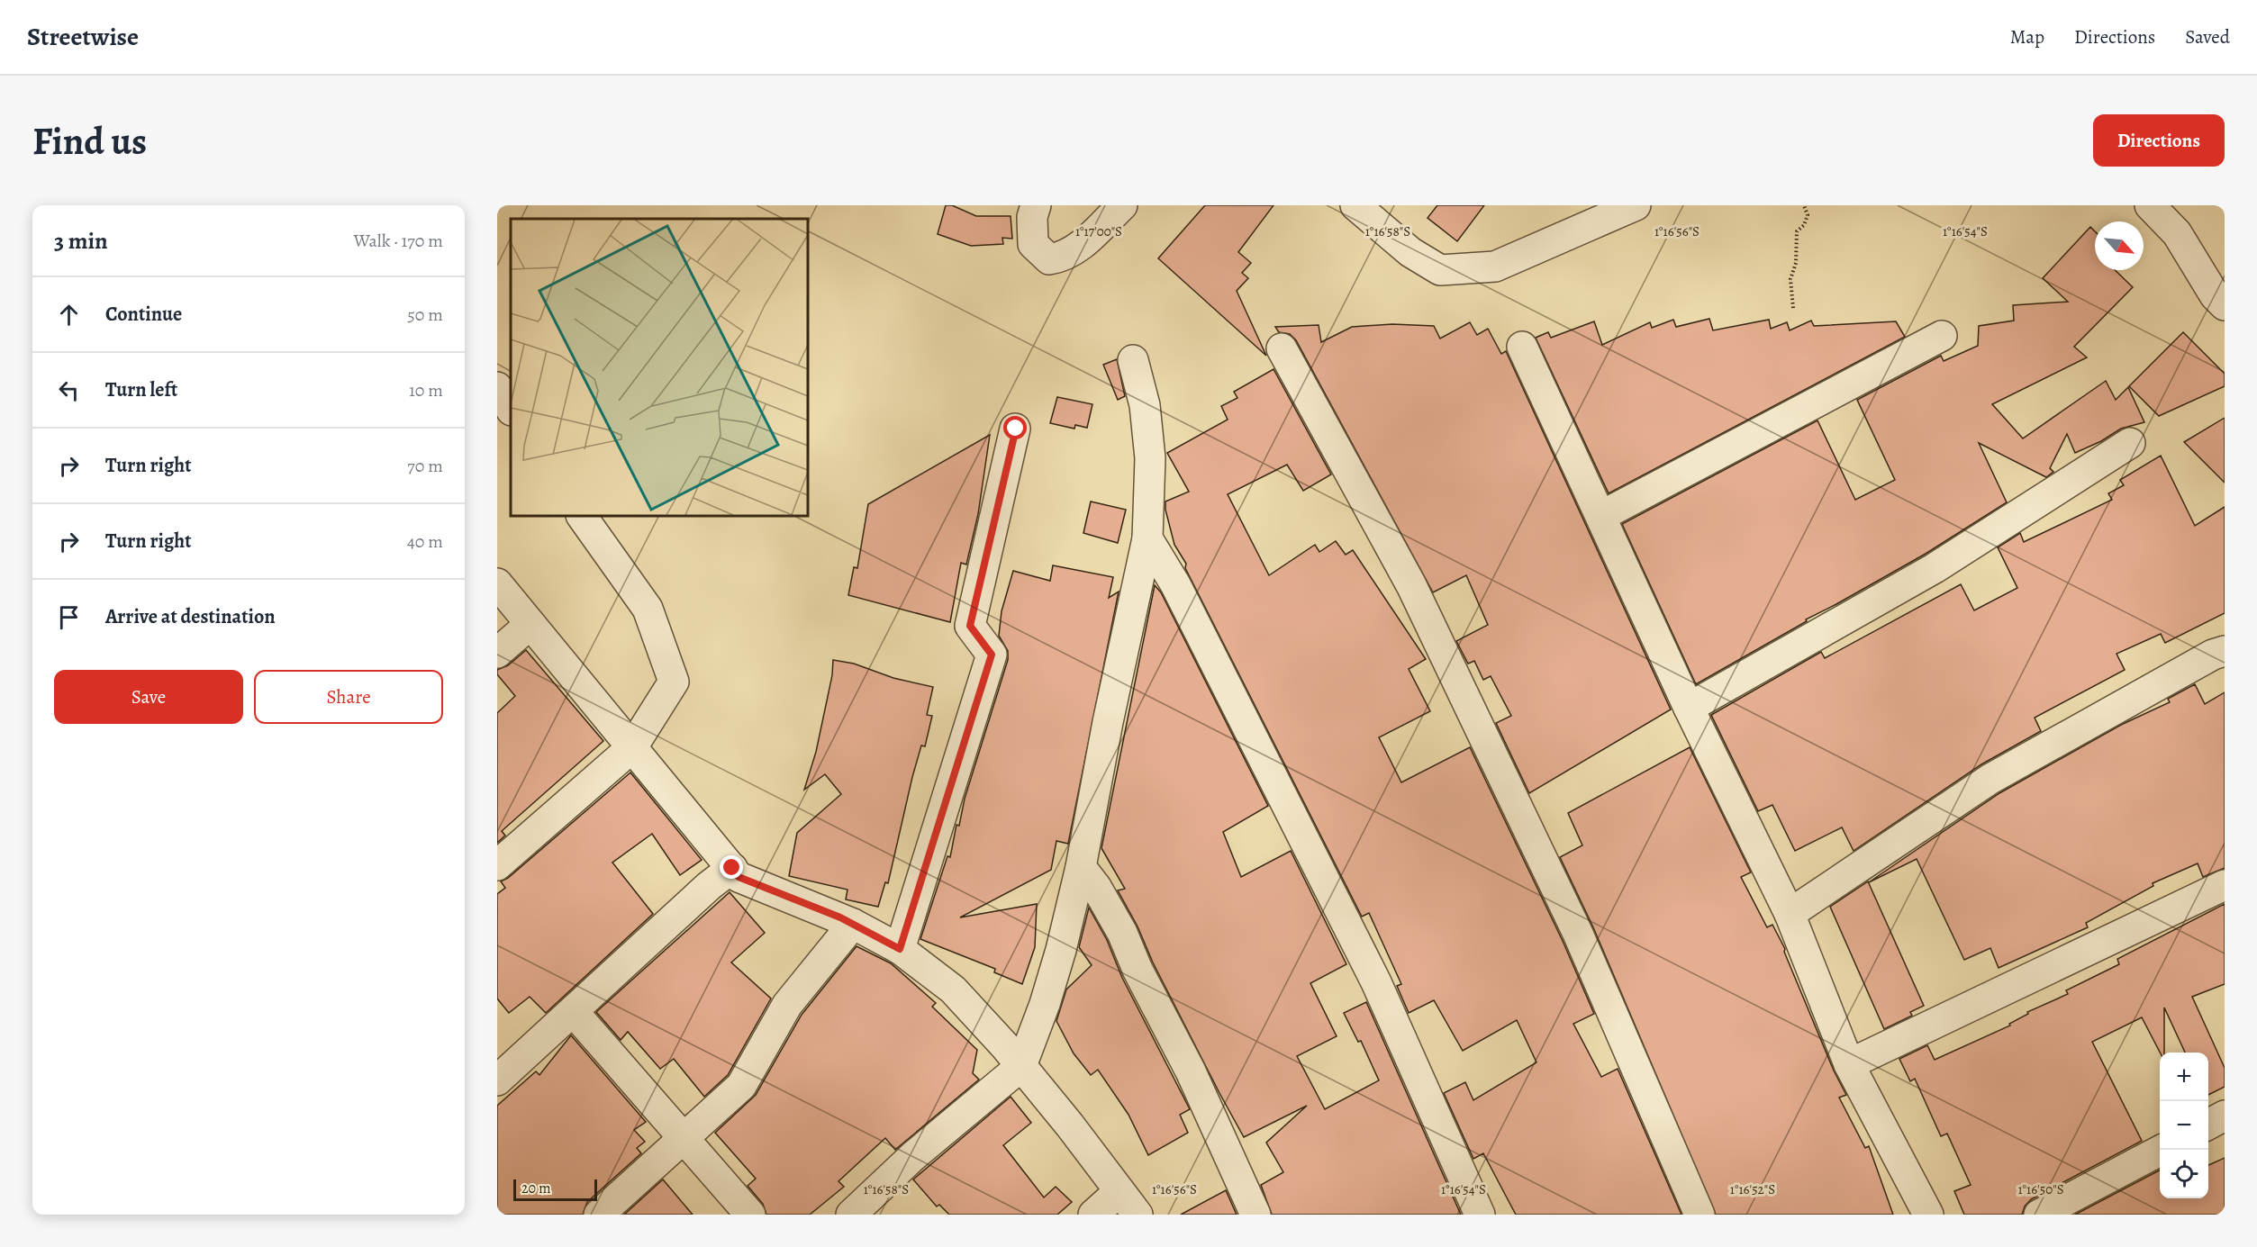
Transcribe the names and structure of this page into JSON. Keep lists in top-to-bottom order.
{
  "scale_bar": "20 m",
  "north": "bottom right",
  "page": {
    "header": "Streetwise",
    "nav": ["Map", "Directions", "Saved"],
    "buttons": [
      "Directions",
      ["Save", "Share"]
    ],
    "title": "Find us",
    "heading": ["3 min", "Walk · 170 m"],
    "list": [
      ["Continue", "50 m"],
      ["Turn left", "10 m"],
      ["Turn right", "70 m"],
      ["Turn right", "40 m"],
      "Arrive at destination"
    ],
    "map_buttons": ["+", "−"],
    "scale": "20 m"
  },
  "coordinates": [
    "1°17'00\"S",
    "1°16'58\"S",
    "1°16'56\"S",
    "1°16'54\"S",
    "1°16'52\"S",
    "1°16'50\"S"
  ]
}
